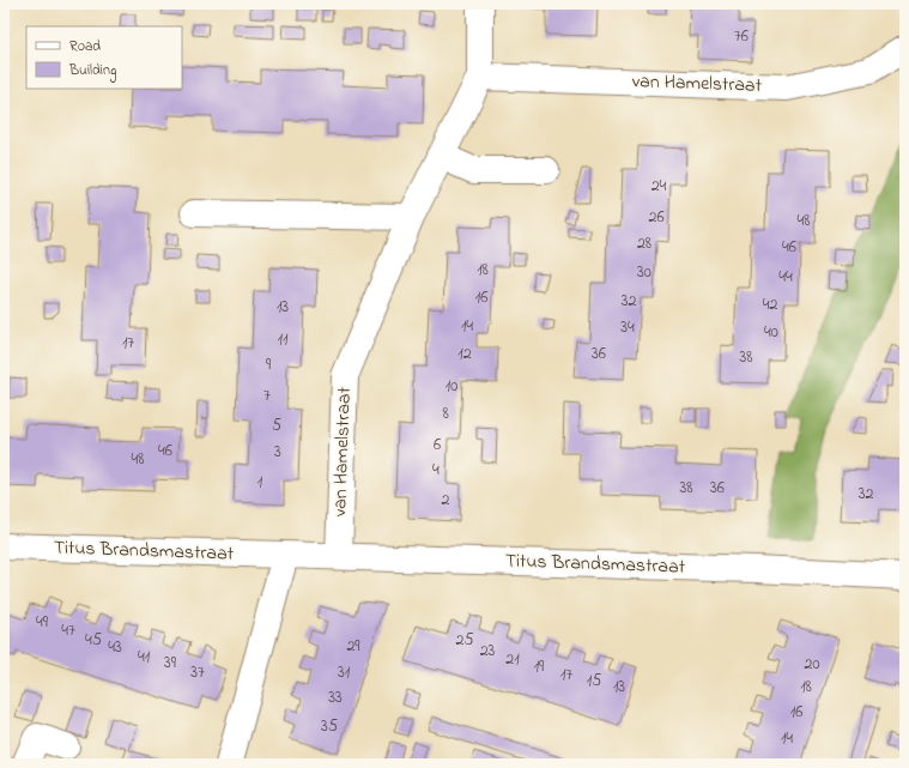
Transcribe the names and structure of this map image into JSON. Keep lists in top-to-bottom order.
{
  "streets": {
    "street": ["van Hamelstraat", "Titus Brandsmastraat"]
  },
  "crossings": [
    ["van Hamelstraat", "Titus Brandsmastraat"]
  ],
  "house_numbers": [
    "76",
    "24",
    "26",
    "48",
    "28",
    "46",
    "18",
    "30",
    "44",
    "16",
    "32",
    "42",
    "13",
    "14",
    "34",
    "40",
    "11",
    "17",
    "12",
    "36",
    "38",
    "9",
    "10",
    "7",
    "8",
    "5",
    "6",
    "46",
    "3",
    "48",
    "4",
    "1",
    "38",
    "36",
    "32",
    "2",
    "49",
    "47",
    "45",
    "25",
    "29",
    "43",
    "23",
    "41",
    "21",
    "39",
    "20",
    "19",
    "37",
    "31",
    "17",
    "15",
    "13",
    "18",
    "33",
    "16",
    "35",
    "14"
  ],
  "legend": ["Road", "Building"]
}
